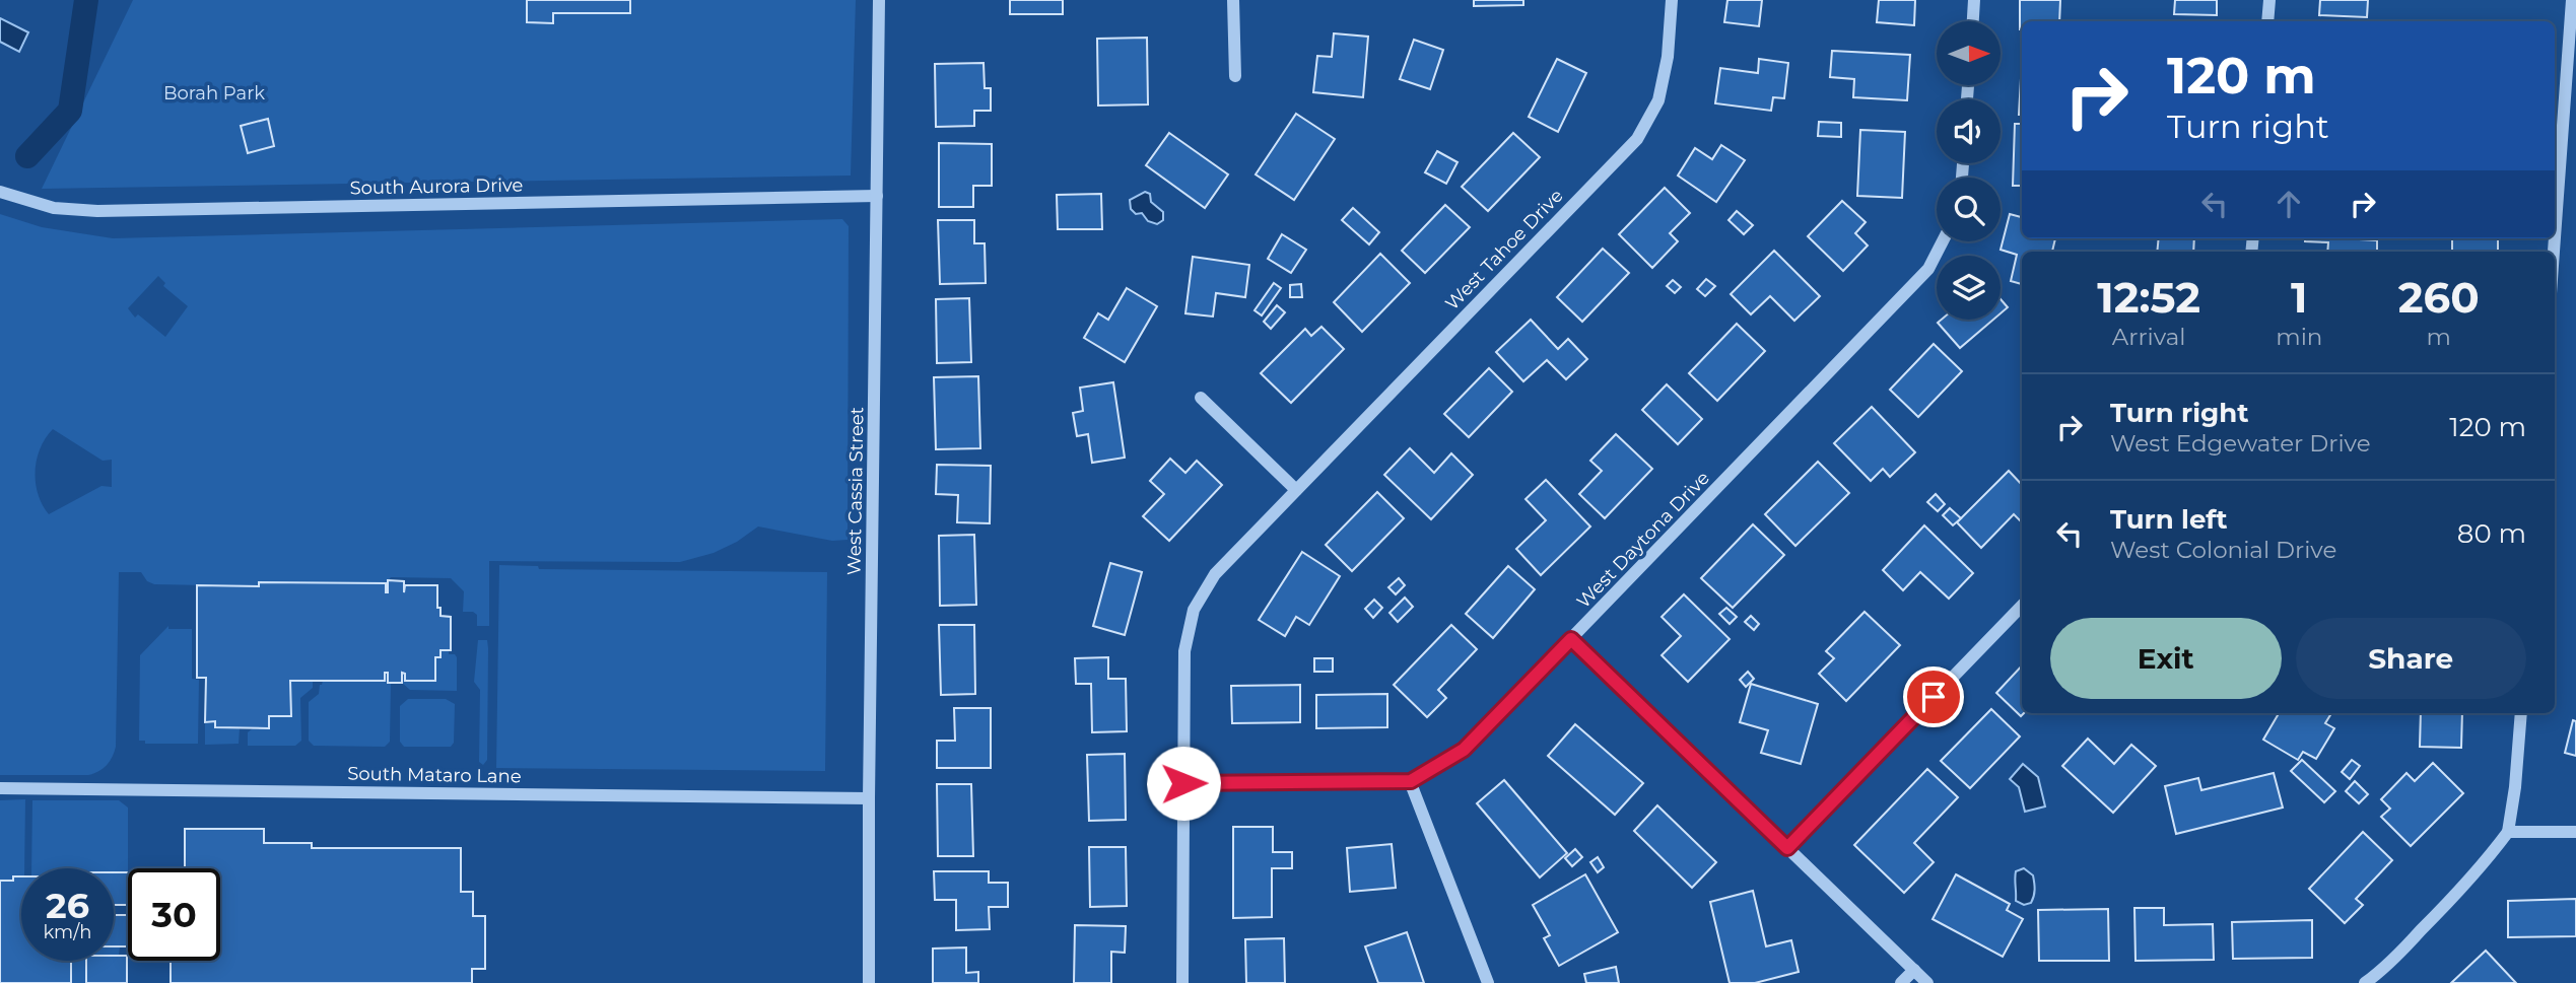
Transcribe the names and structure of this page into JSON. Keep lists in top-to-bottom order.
{
  "streets": {
    "street": [
      "South Aurora Drive",
      "West Tahoe Drive",
      "West Cassia Street",
      "West Daytona Drive",
      "South Mataro Lane"
    ]
  },
  "crossings": [
    ["South Aurora Drive", "West Cassia Street"],
    ["West Cassia Street", "South Mataro Lane"]
  ],
  "parks": ["Borah Park"],
  "north": "right",
  "page": {
    "turn": ["120 m", "Turn right"],
    "eta": [
      "12:52",
      "Arrival",
      "1",
      "min",
      "260",
      "m"
    ],
    "list": [
      {
        "name": "Turn right",
        "note": "West Edgewater Drive",
        "value": "120 m"
      },
      {
        "name": "Turn left",
        "note": "West Colonial Drive",
        "value": "80 m"
      }
    ],
    "buttons": ["Exit", "Share"],
    "speed": "26 km/h",
    "limit": "30"
  }
}
